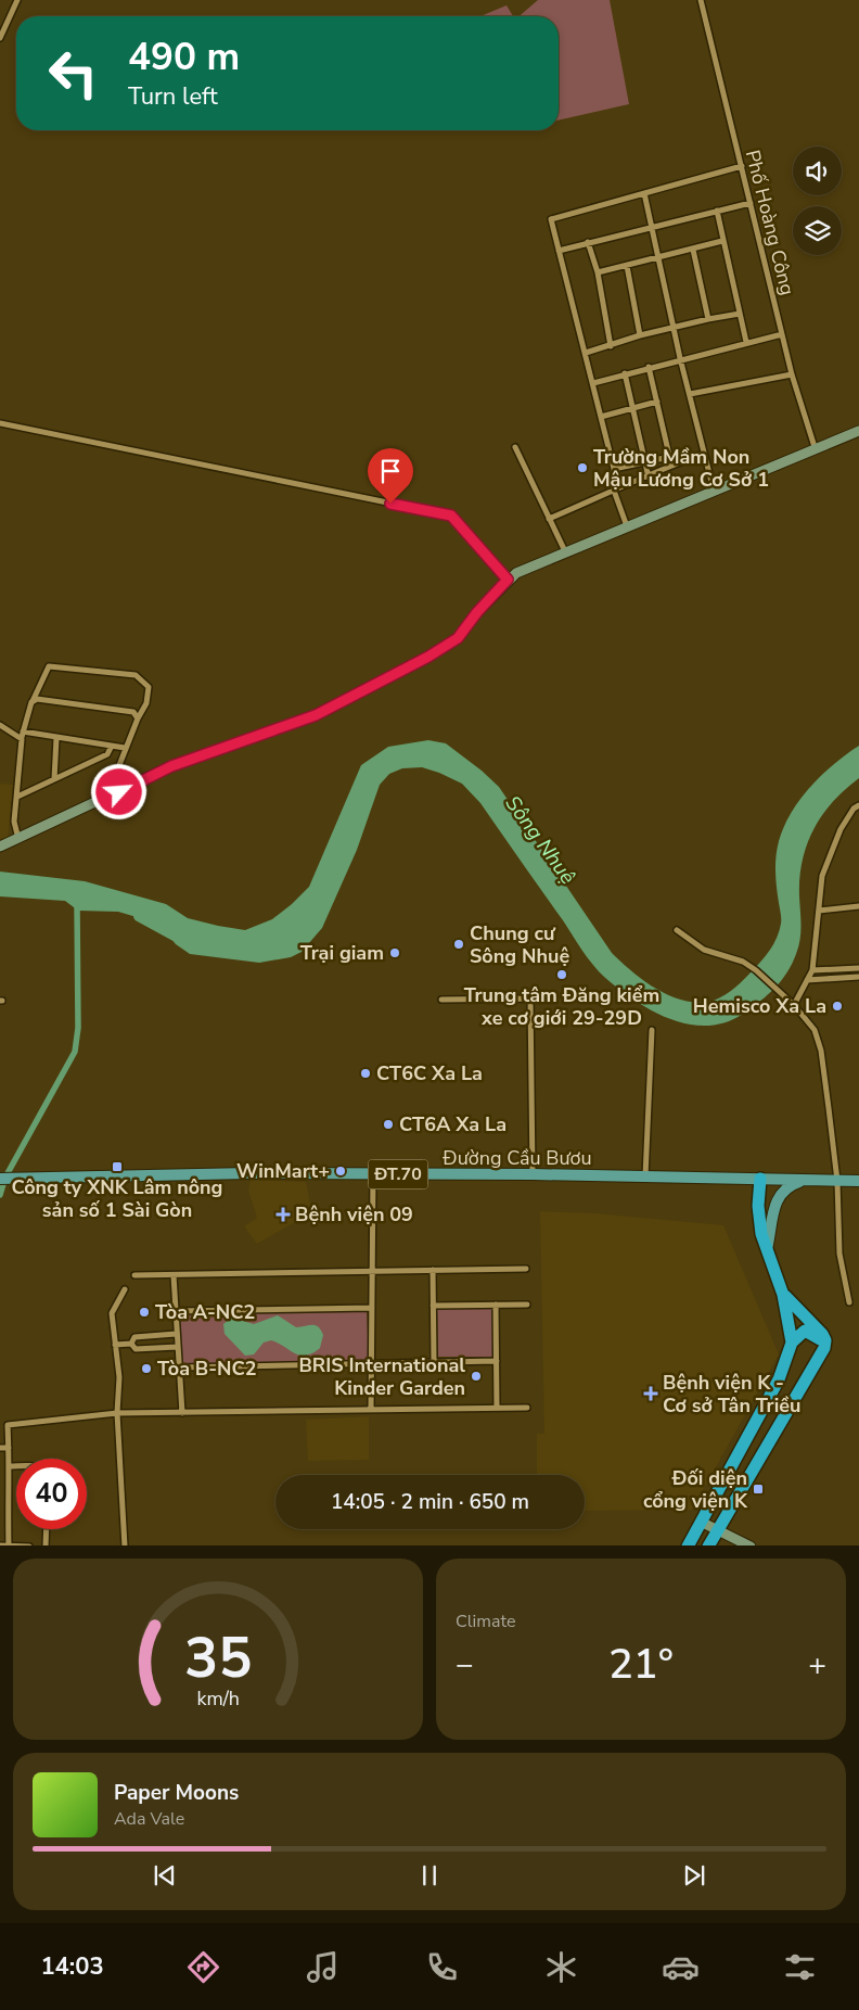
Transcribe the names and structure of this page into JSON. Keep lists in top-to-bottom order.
{
  "streets": {
    "main road": ["Đường Cầu Bươu", "ĐT.70"],
    "street": ["Phố Hoàng Công"]
  },
  "crossings": [
    ["Đường Cầu Bươu", "ĐT.70"]
  ],
  "water": ["Sông Nhuệ"],
  "places": {
    "other": [
      "Trường Mầm Non Mậu Lương Cơ Sở 1",
      "Chung cư Sông Nhuệ",
      "Trại giam",
      "Trung tâm Đăng kiểm xe cơ giới 29-29D",
      "Hemisco Xa La",
      "CT6C Xa La",
      "CT6A Xa La",
      "WinMart+",
      "Tòa A-NC2",
      "Tòa B-NC2",
      "BRIS International Kinder Garden"
    ],
    "transit": ["Công ty XNK Lâm nông sản số 1 Sài Gòn", "Đối diện cổng viện K"],
    "health": ["Bệnh viện 09", "Bệnh viện K - Cơ sở Tân Triều"]
  },
  "page": {
    "turn": ["490 m", "Turn left"],
    "limit": "40",
    "trip": "14:05 · 2 min · 650 m",
    "tile": "Climate",
    "heat": ["−", "21°", "+"],
    "song": ["Paper Moons", "Ada Vale"],
    "tabs": "14:03",
    "gauge": ["35", "km/h"]
  }
}
